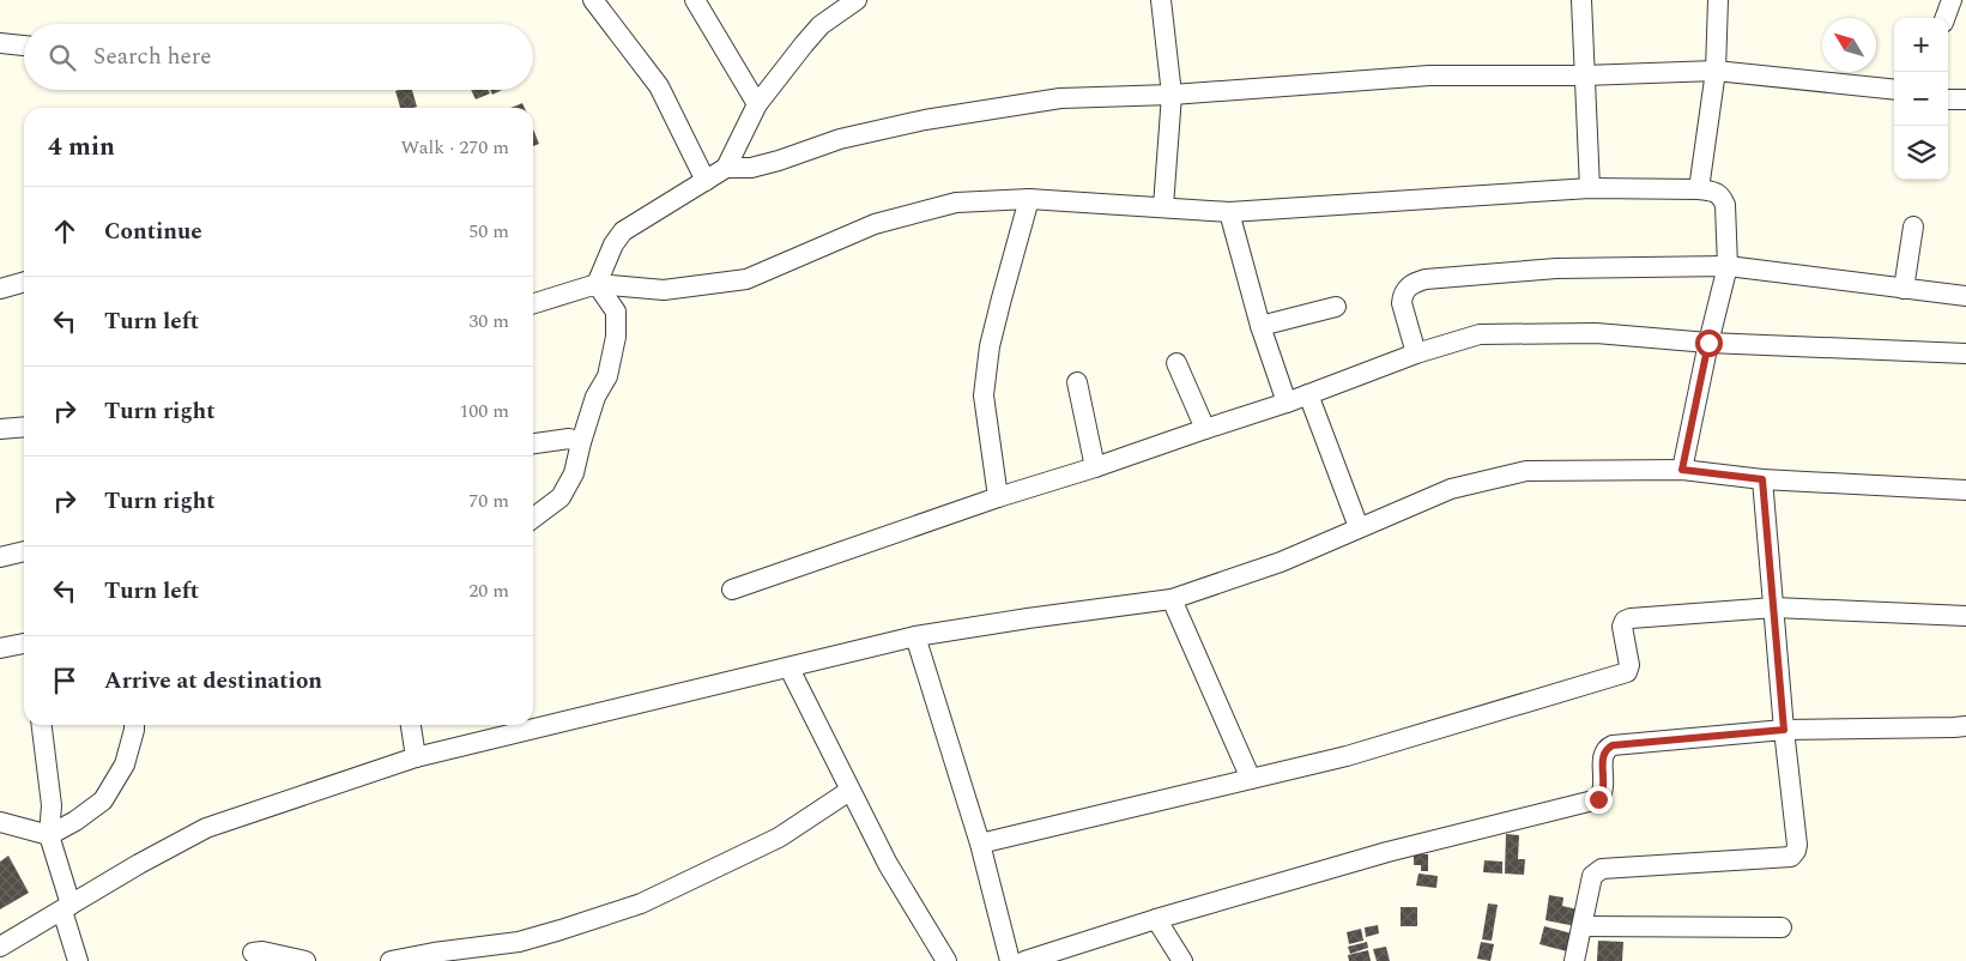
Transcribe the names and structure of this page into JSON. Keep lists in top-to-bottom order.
{
  "north": "top left",
  "page": {
    "map_buttons": ["+", "−"],
    "search": "Search here",
    "heading": ["4 min", "Walk · 270 m"],
    "list": [
      ["Continue", "50 m"],
      ["Turn left", "30 m"],
      ["Turn right", "100 m"],
      ["Turn right", "70 m"],
      ["Turn left", "20 m"],
      "Arrive at destination"
    ]
  }
}
